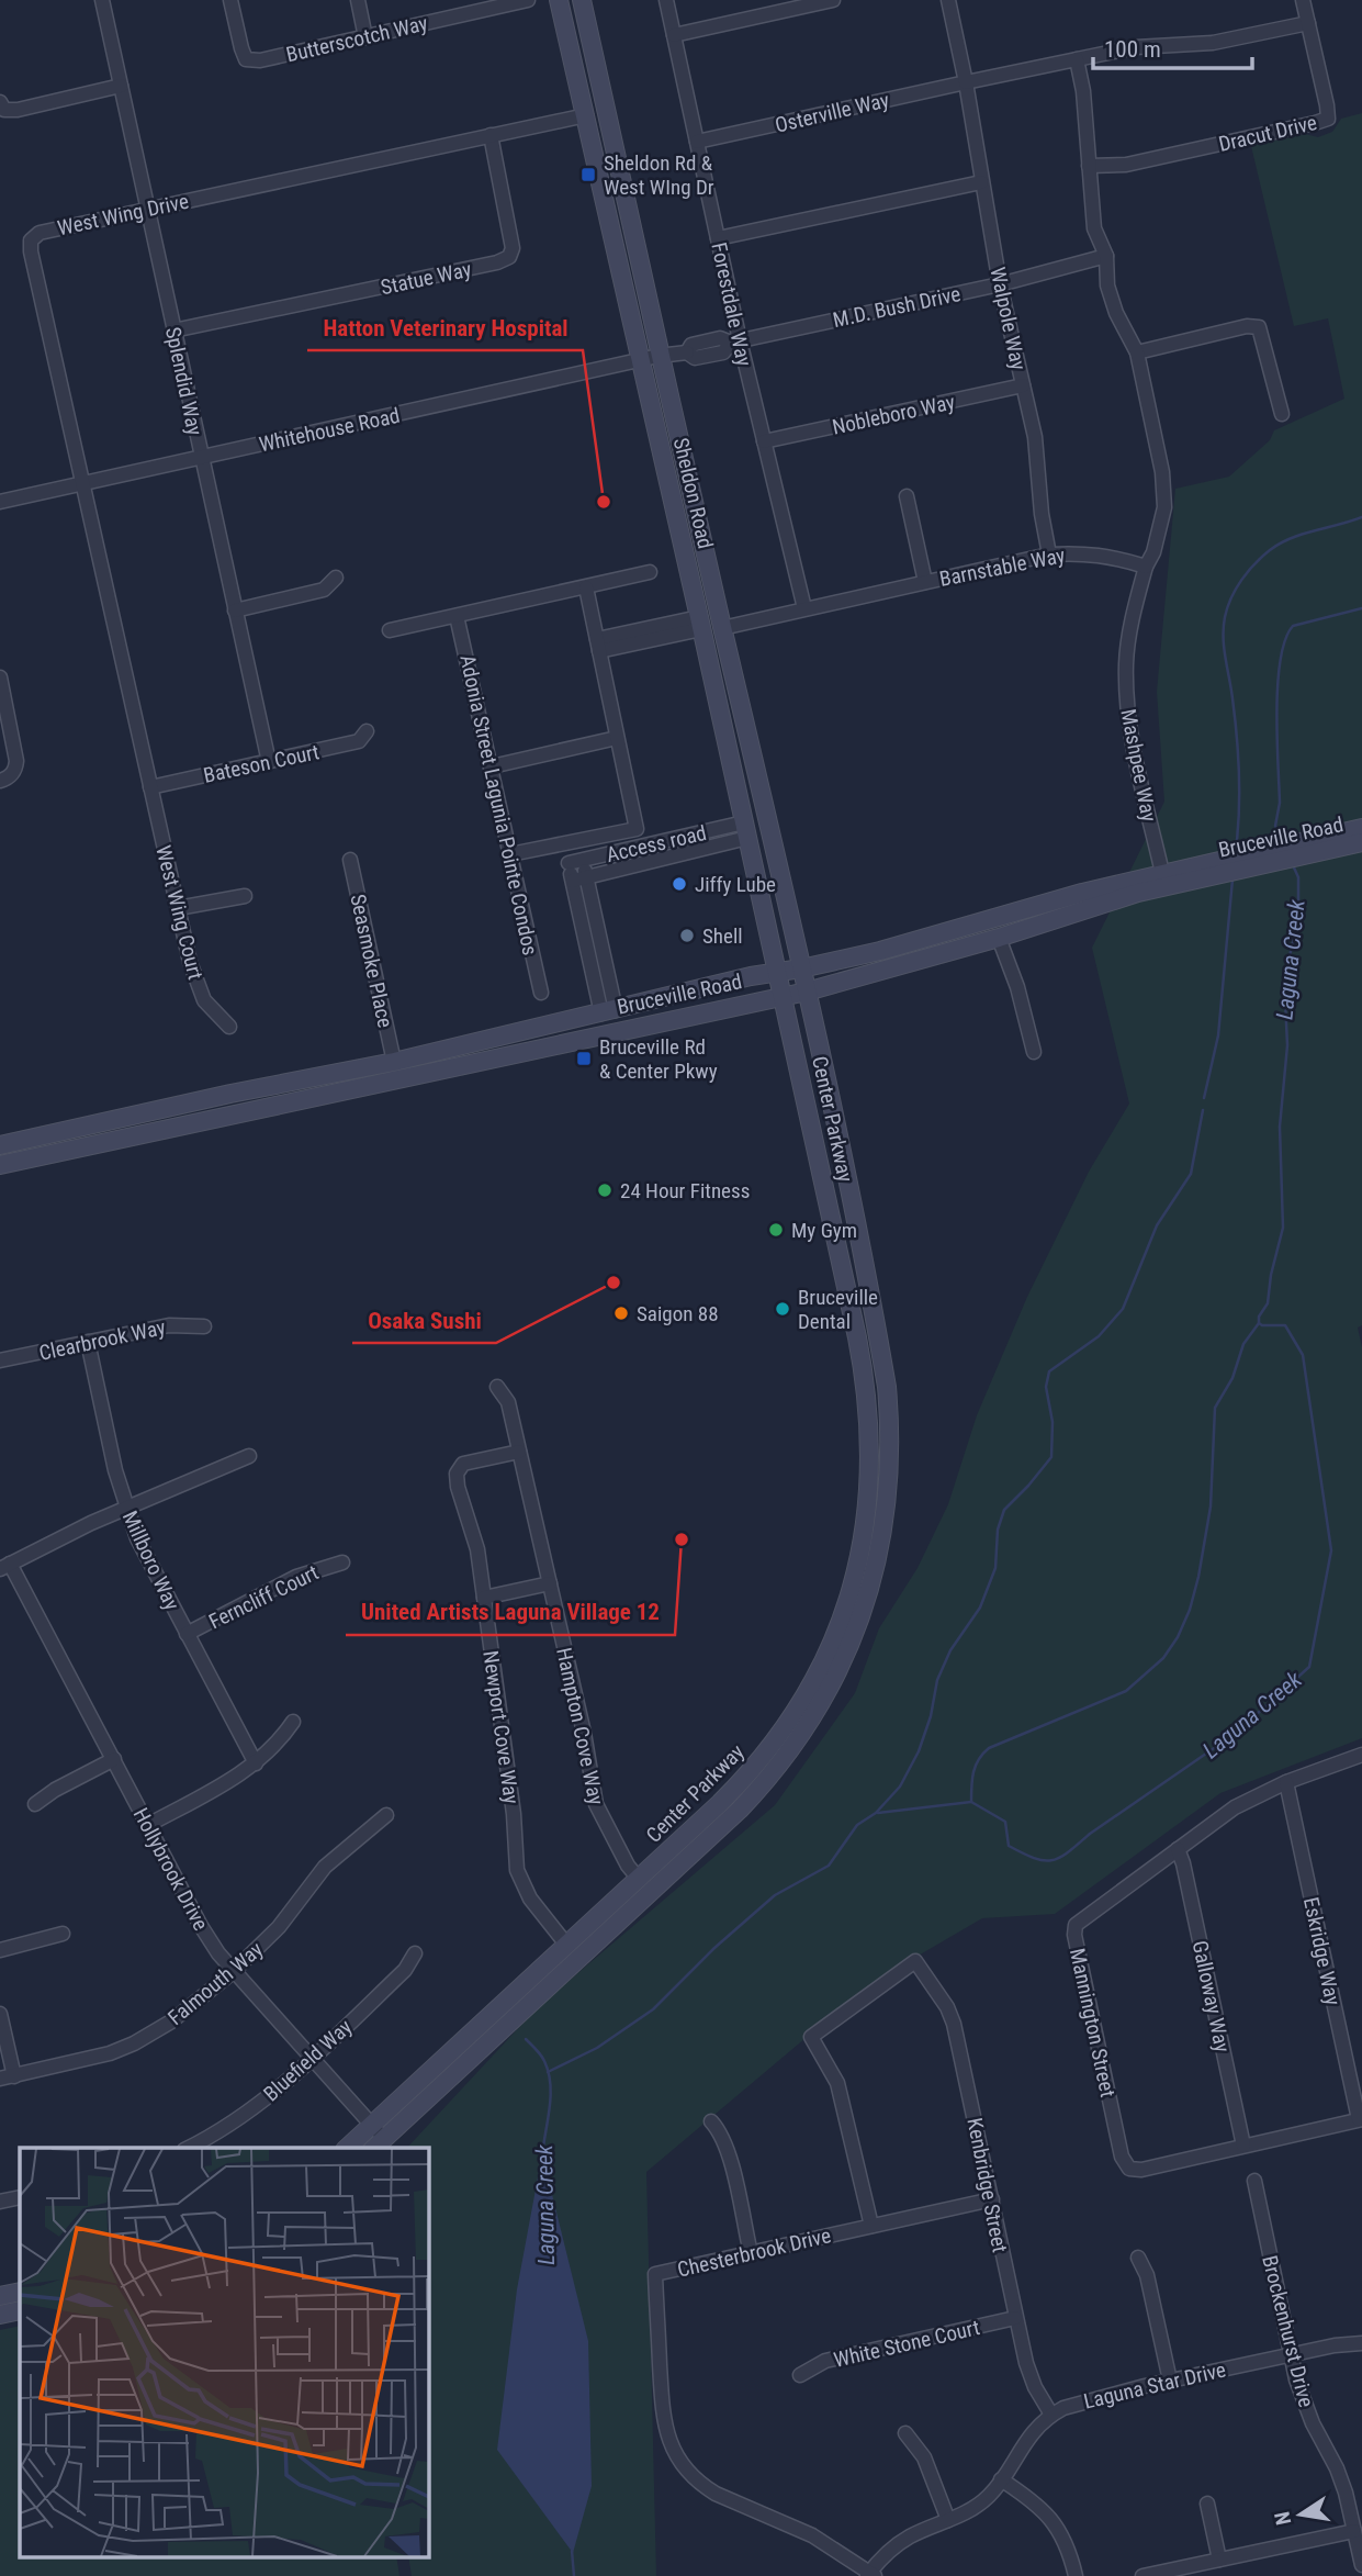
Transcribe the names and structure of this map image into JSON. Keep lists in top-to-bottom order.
{
  "streets": {
    "main road": ["Sheldon Road", "Bruceville Road", "Center Parkway"],
    "street": [
      "Butterscotch Way",
      "Osterville Way",
      "Dracut Drive",
      "West Wing Drive",
      "Statue Way",
      "Forestdale Way",
      "M.D. Bush Drive",
      "Walpole Way",
      "Splendid Way",
      "Nobleboro Way",
      "Whitehouse Road",
      "Barnstable Way",
      "Bateson Court",
      "Mashpee Way",
      "Adonia Street Lagunia Pointe Condos",
      "Access road",
      "West Wing Court",
      "Seasmoke Place",
      "Clearbrook Way",
      "Millboro Way",
      "Ferncliff Court",
      "Hampton Cove Way",
      "Newport Cove Way",
      "Hollybrook Drive",
      "Eskridge Way",
      "Falmouth Way",
      "Galloway Way",
      "Mannington Street",
      "Bluefield Way",
      "Kenbridge Street",
      "Chesterbrook Drive",
      "Brockenhurst Drive",
      "White Stone Court",
      "Laguna Star Drive"
    ]
  },
  "crossings": [
    ["Osterville Way", "Forestdale Way"],
    ["Osterville Way", "Walpole Way"],
    ["West Wing Drive", "Statue Way"],
    ["West Wing Drive", "Splendid Way"],
    ["West Wing Drive", "Whitehouse Road"],
    ["West Wing Drive", "Sheldon Road"],
    ["West Wing Drive", "Bateson Court"],
    ["West Wing Drive", "West Wing Court"],
    ["Statue Way", "Splendid Way"],
    ["Forestdale Way", "M.D. Bush Drive"],
    ["Forestdale Way", "Nobleboro Way"],
    ["Forestdale Way", "Barnstable Way"],
    ["M.D. Bush Drive", "Walpole Way"],
    ["M.D. Bush Drive", "Whitehouse Road"],
    ["M.D. Bush Drive", "Sheldon Road"],
    ["Walpole Way", "Nobleboro Way"],
    ["Walpole Way", "Barnstable Way"],
    ["Splendid Way", "Whitehouse Road"],
    ["Splendid Way", "Bateson Court"],
    ["Whitehouse Road", "Sheldon Road"],
    ["Sheldon Road", "Barnstable Way"],
    ["Sheldon Road", "Bruceville Road"],
    ["Sheldon Road", "Access road"],
    ["Sheldon Road", "Center Parkway"],
    ["Barnstable Way", "Mashpee Way"],
    ["Bateson Court", "West Wing Court"],
    ["Mashpee Way", "Bruceville Road"],
    ["Bruceville Road", "Seasmoke Place"],
    ["Bruceville Road", "Center Parkway"],
    ["Center Parkway", "Hampton Cove Way"],
    ["Center Parkway", "Newport Cove Way"],
    ["Center Parkway", "Hollybrook Drive"],
    ["Clearbrook Way", "Millboro Way"],
    ["Millboro Way", "Ferncliff Court"],
    ["Hampton Cove Way", "Newport Cove Way"],
    ["Hollybrook Drive", "Falmouth Way"],
    ["Hollybrook Drive", "Bluefield Way"],
    ["Eskridge Way", "Mannington Street"],
    ["Galloway Way", "Mannington Street"],
    ["Kenbridge Street", "Chesterbrook Drive"],
    ["Kenbridge Street", "White Stone Court"],
    ["Kenbridge Street", "Laguna Star Drive"],
    ["Chesterbrook Drive", "Laguna Star Drive"],
    ["Brockenhurst Drive", "Laguna Star Drive"]
  ],
  "water": ["Laguna Creek"],
  "places": {
    "transit": ["Sheldon Rd & West WIng Dr", "Bruceville Rd & Center Pkwy"],
    "other": [
      "Hatton Veterinary Hospital",
      "Jiffy Lube",
      "Shell",
      "24 Hour Fitness",
      "My Gym",
      "Osaka Sushi",
      "Bruceville Dental",
      "Saigon 88",
      "United Artists Laguna Village 12"
    ]
  },
  "scale_bar": "100 m",
  "north": "left"
}
